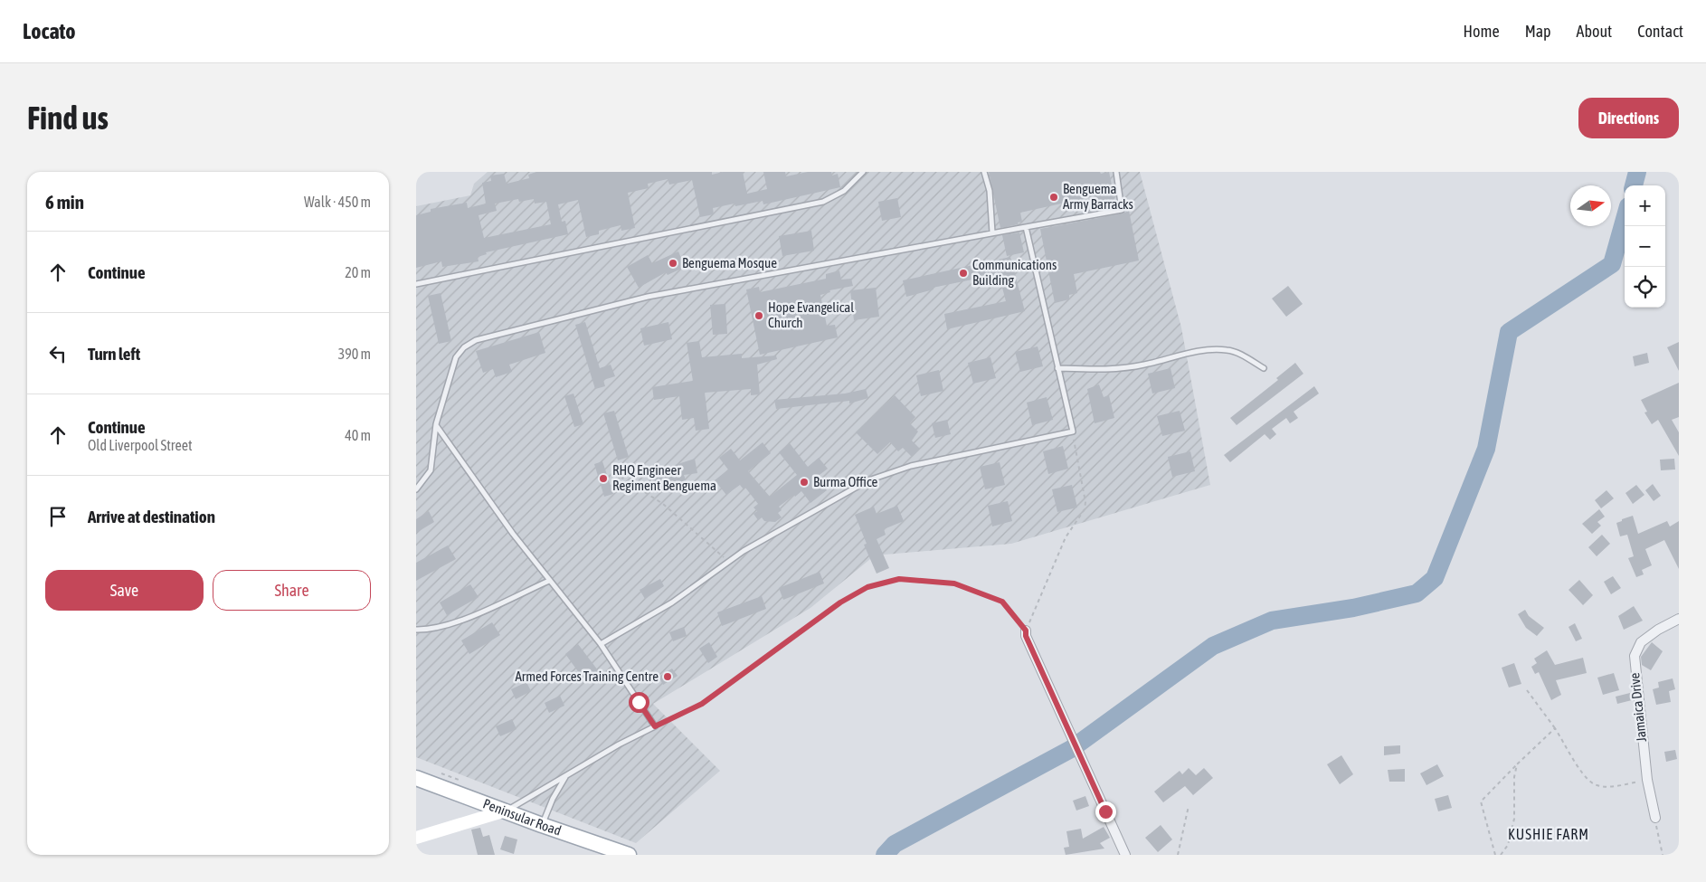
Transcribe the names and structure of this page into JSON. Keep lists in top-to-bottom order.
{
  "streets": {
    "main road": ["Peninsular Road"],
    "street": ["Jamaica Drive"]
  },
  "districts": ["KUSHIE FARM"],
  "places": [
    "Benguema Army Barracks",
    "Benguema Mosque",
    "Communications Building",
    "Hope Evangelical Church",
    "RHQ Engineer Regiment Benguema",
    "Burma Office",
    "Armed Forces Training Centre"
  ],
  "north": "right",
  "page": {
    "header": "Locato",
    "nav": [
      "Home",
      "Map",
      "About",
      "Contact"
    ],
    "buttons": [
      "Directions",
      ["Save", "Share"]
    ],
    "title": "Find us",
    "heading": ["6 min", "Walk · 450 m"],
    "map_buttons": ["+", "−"],
    "list": [
      ["Continue", "20 m"],
      ["Turn left", "390 m"],
      ["Continue", "Old Liverpool Street", "40 m"],
      "Arrive at destination"
    ]
  }
}
